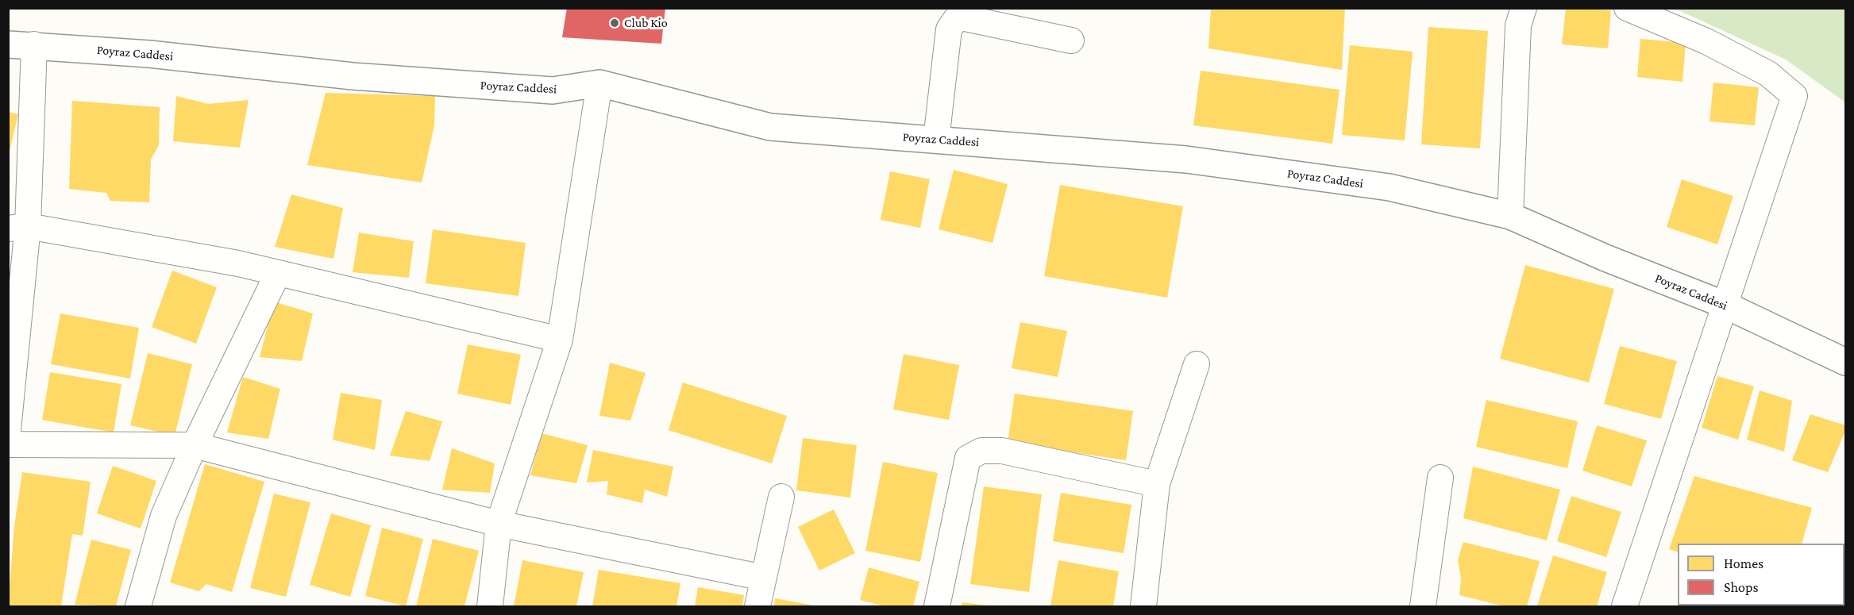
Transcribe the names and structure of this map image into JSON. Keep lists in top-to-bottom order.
{
  "streets": {
    "street": ["Poyraz Caddesi"]
  },
  "places": ["Club Kio"],
  "legend": ["Homes", "Shops"]
}
